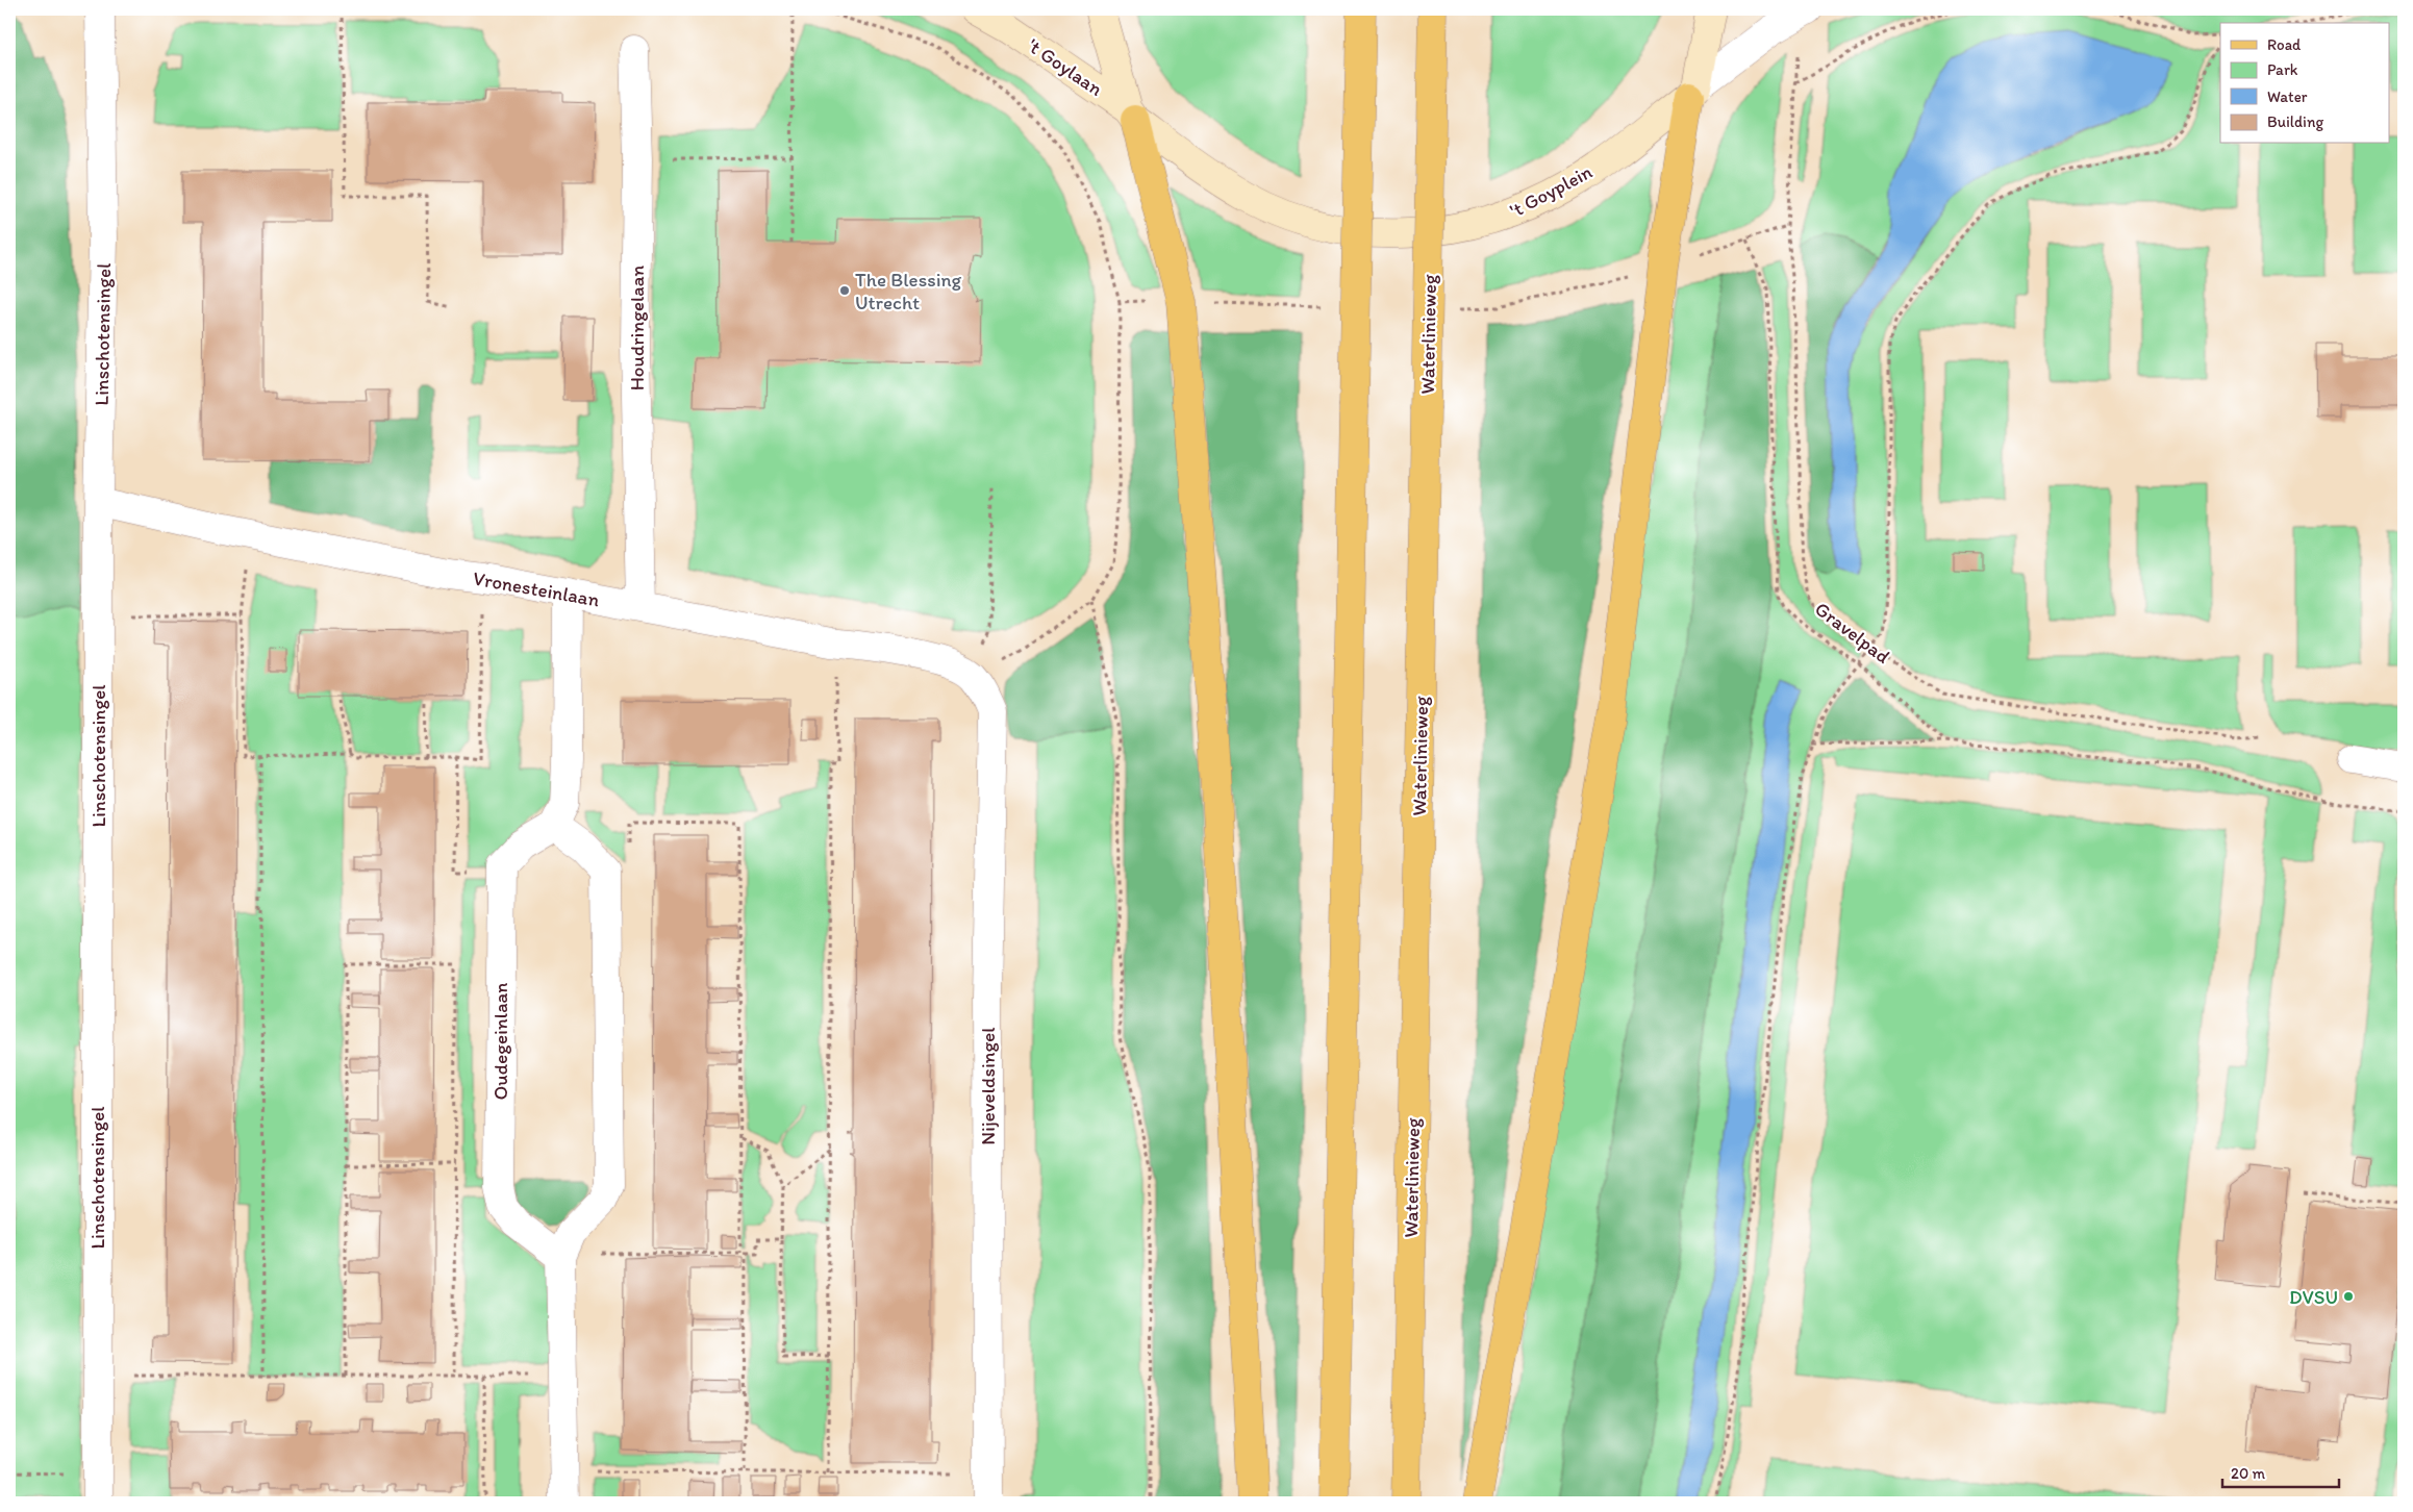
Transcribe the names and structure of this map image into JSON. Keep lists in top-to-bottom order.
{
  "streets": {
    "main road": ["'t Goylaan", "'t Goyplein", "Waterlinieweg"],
    "street": [
      "Houdringelaan",
      "Linschotensingel",
      "Vronesteinlaan",
      "Oudegeinlaan",
      "Nijeveldsingel"
    ],
    "path": ["Gravelpad"]
  },
  "crossings": [
    ["'t Goylaan", "'t Goyplein"],
    ["Houdringelaan", "Vronesteinlaan"],
    ["Linschotensingel", "Vronesteinlaan"],
    ["Vronesteinlaan", "Nijeveldsingel"]
  ],
  "places": ["The Blessing Utrecht", "DVSU"],
  "legend": [
    "Road",
    "Park",
    "Water",
    "Building"
  ],
  "scale_bar": "20 m"
}
